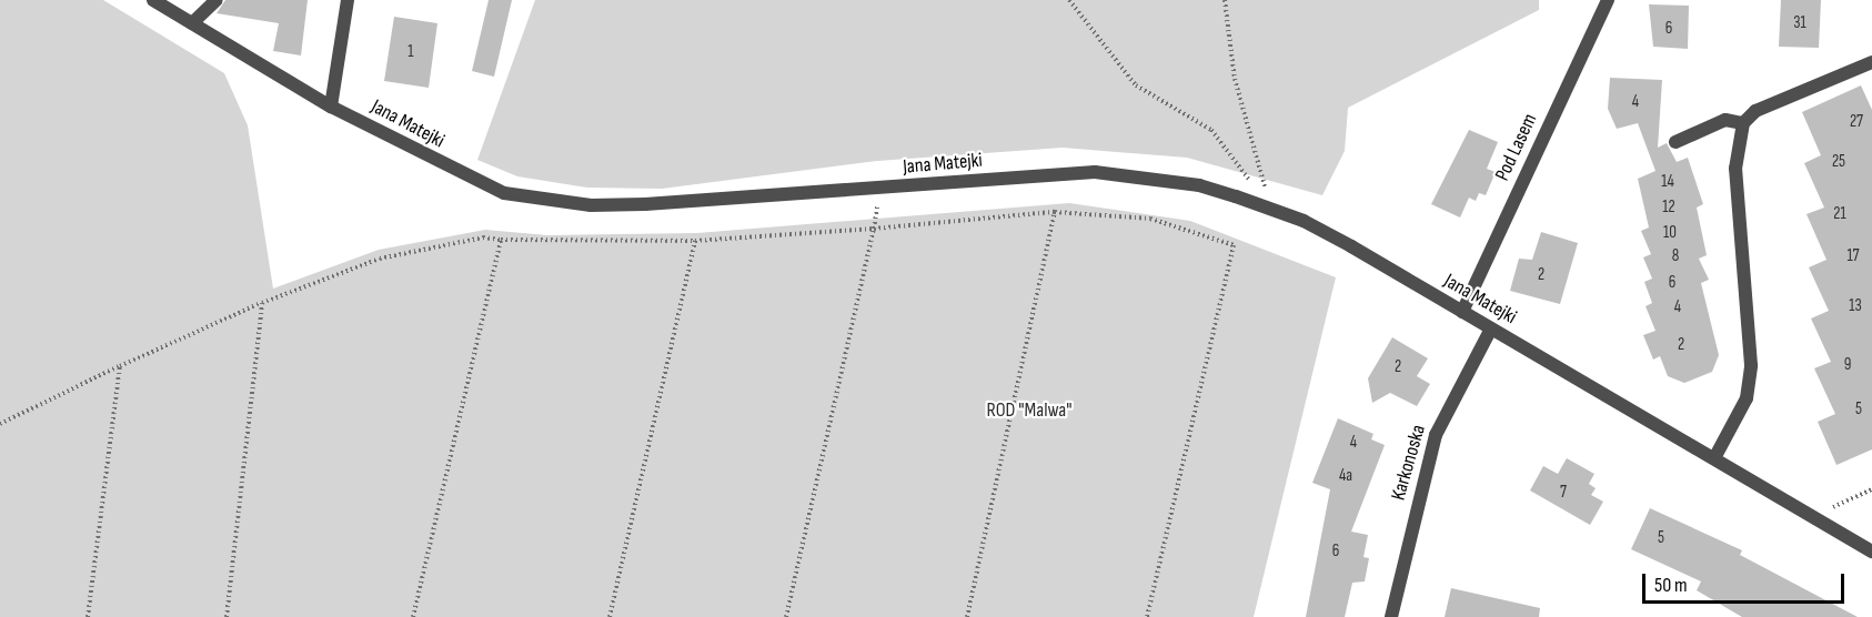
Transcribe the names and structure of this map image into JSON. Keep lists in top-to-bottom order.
{
  "streets": {
    "street": ["Jana Matejki", "Pod Lasem", "Karkonoska"]
  },
  "crossings": [
    ["Jana Matejki", "Pod Lasem"],
    ["Jana Matejki", "Karkonoska"]
  ],
  "parks": ["ROD \"Malwa\""],
  "house_numbers": [
    "31",
    "6",
    "1",
    "4",
    "27",
    "25",
    "14",
    "12",
    "21",
    "10",
    "8",
    "17",
    "2",
    "6",
    "13",
    "4",
    "2",
    "9",
    "2",
    "5",
    "4",
    "4a",
    "7",
    "5",
    "6"
  ],
  "scale_bar": "50 m"
}
